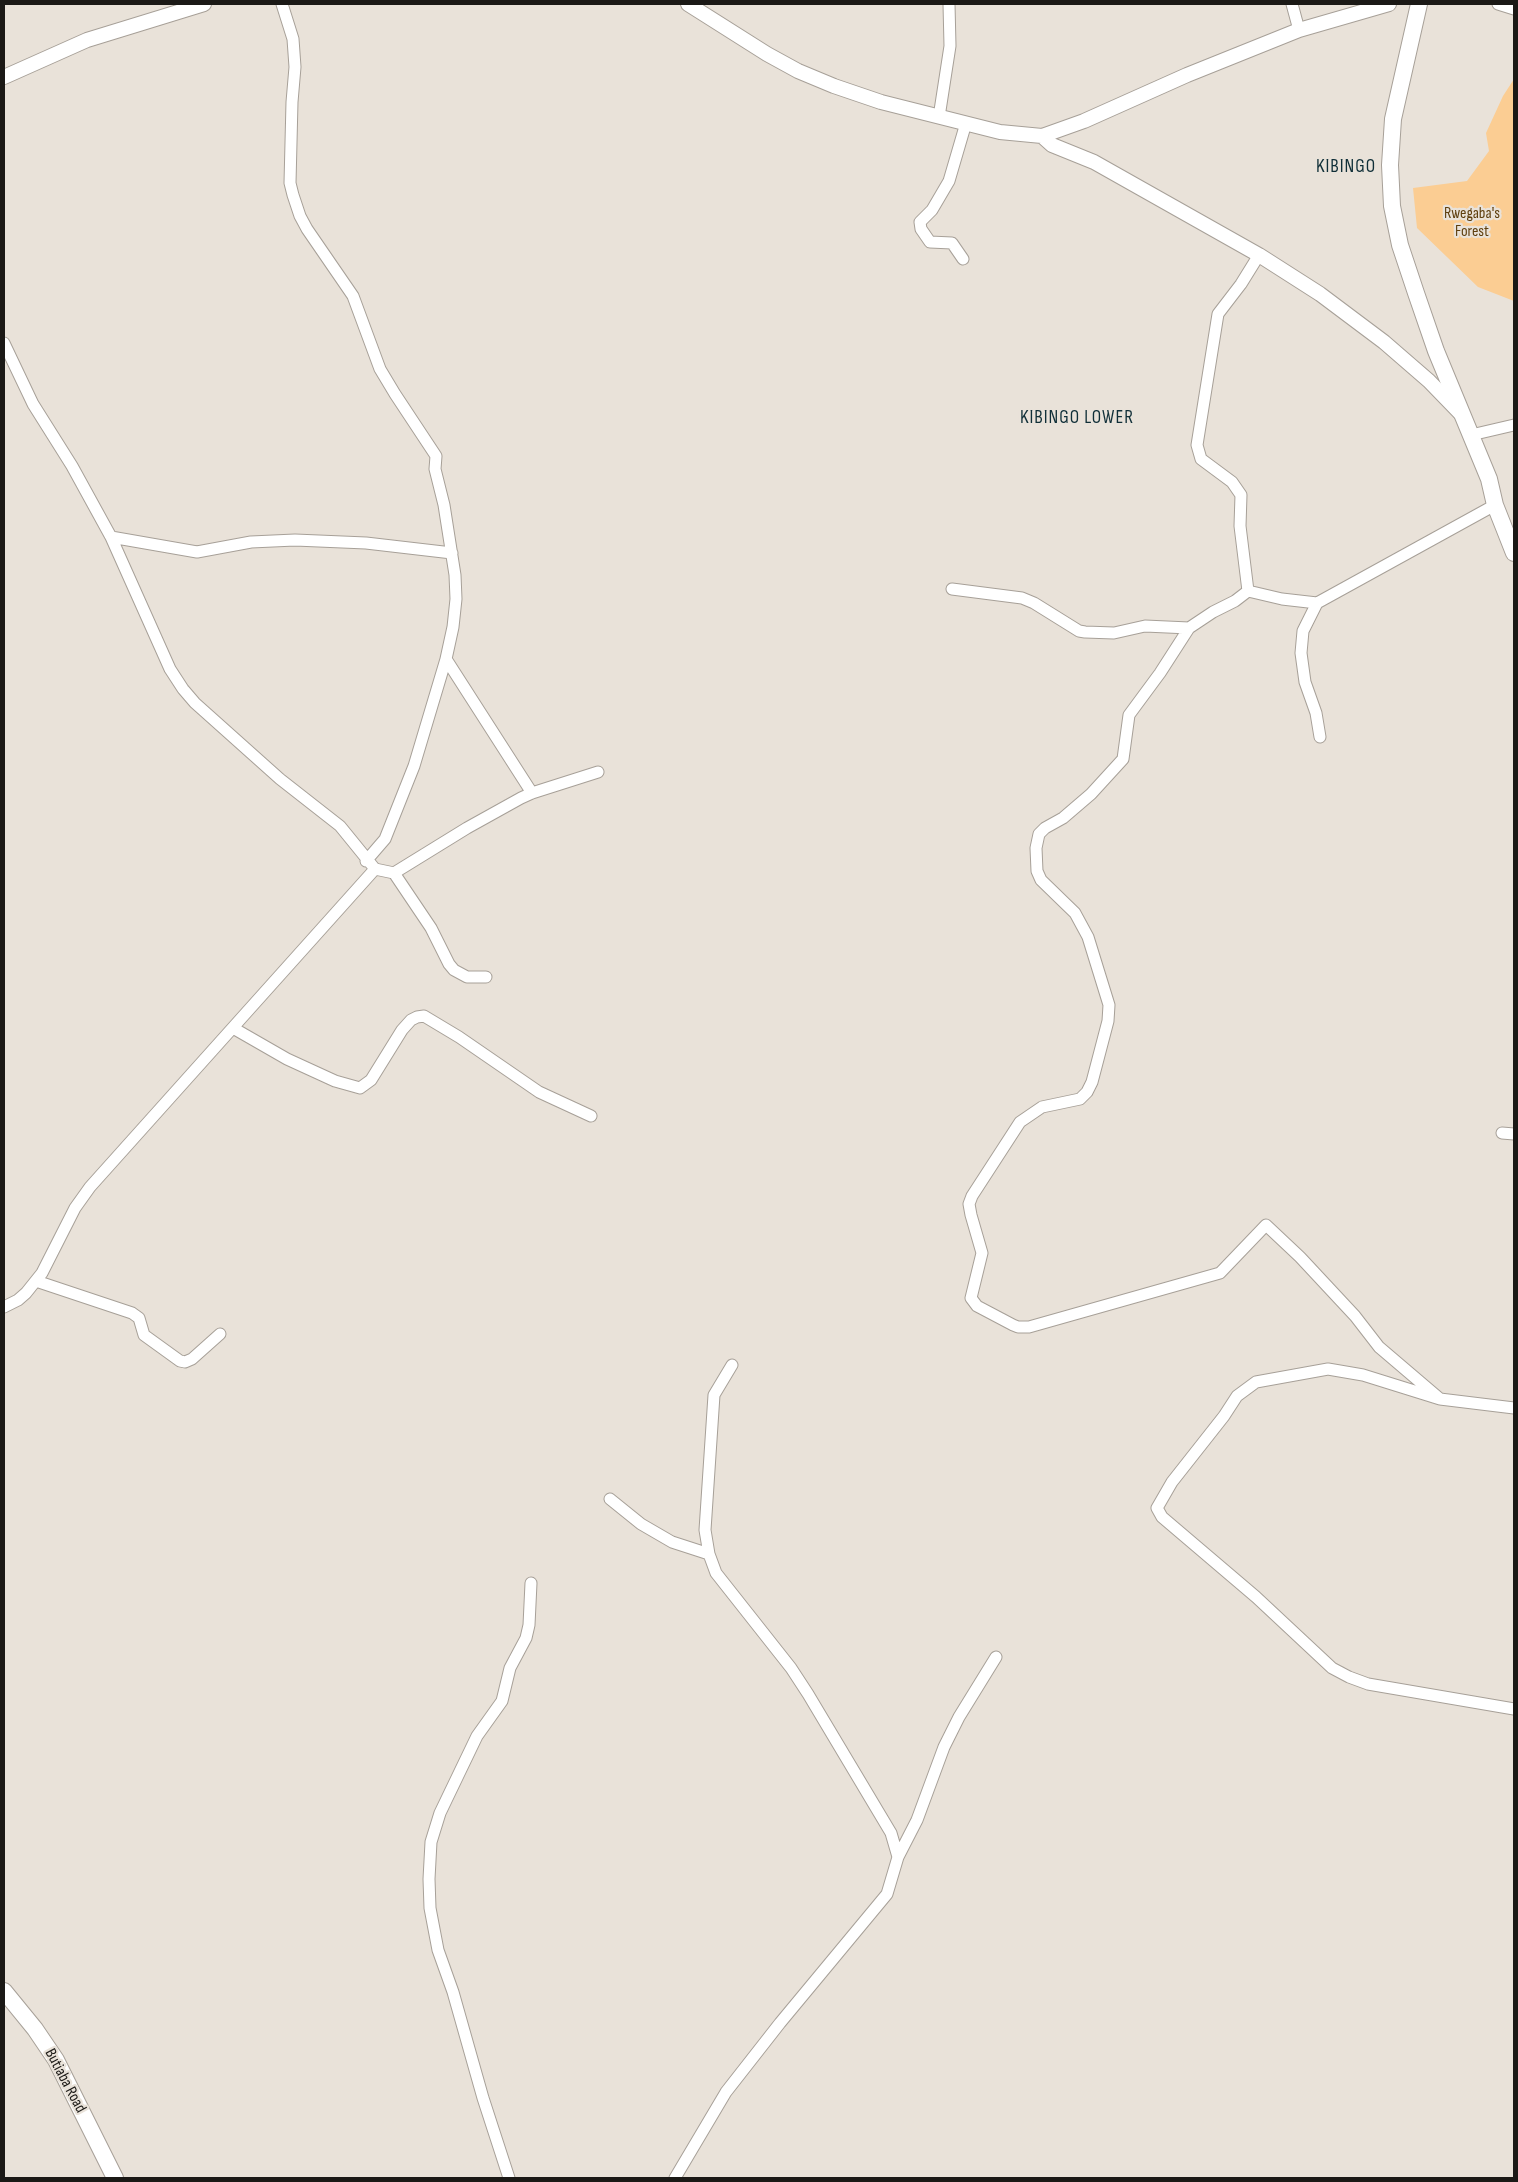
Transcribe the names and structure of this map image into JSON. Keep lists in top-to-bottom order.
{
  "streets": {
    "main road": ["Butiaba Road"]
  },
  "districts": ["KIBINGO", "KIBINGO LOWER"],
  "parks": ["Rwegaba's Forest"]
}
